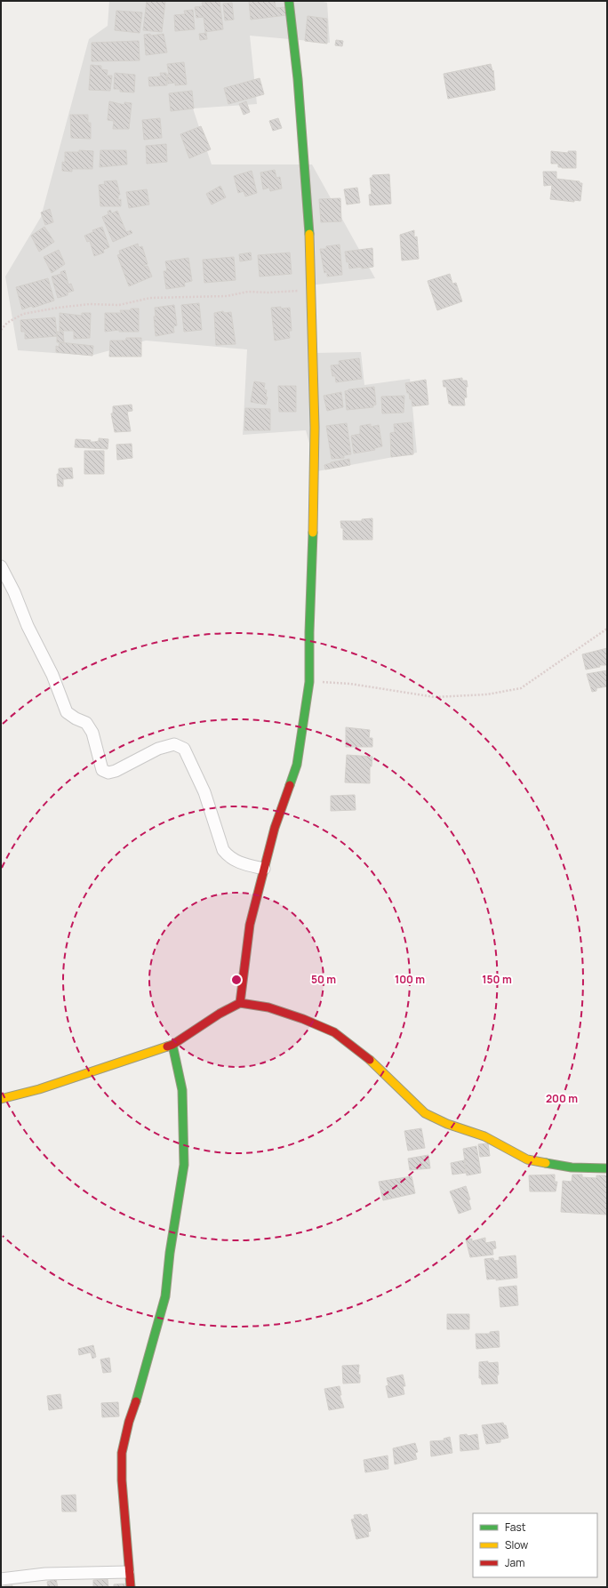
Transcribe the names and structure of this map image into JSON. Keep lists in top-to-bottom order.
{
  "legend": ["Fast", "Slow", "Jam"],
  "rings": [
    "50 m",
    "100 m",
    "150 m",
    "200 m"
  ]
}
